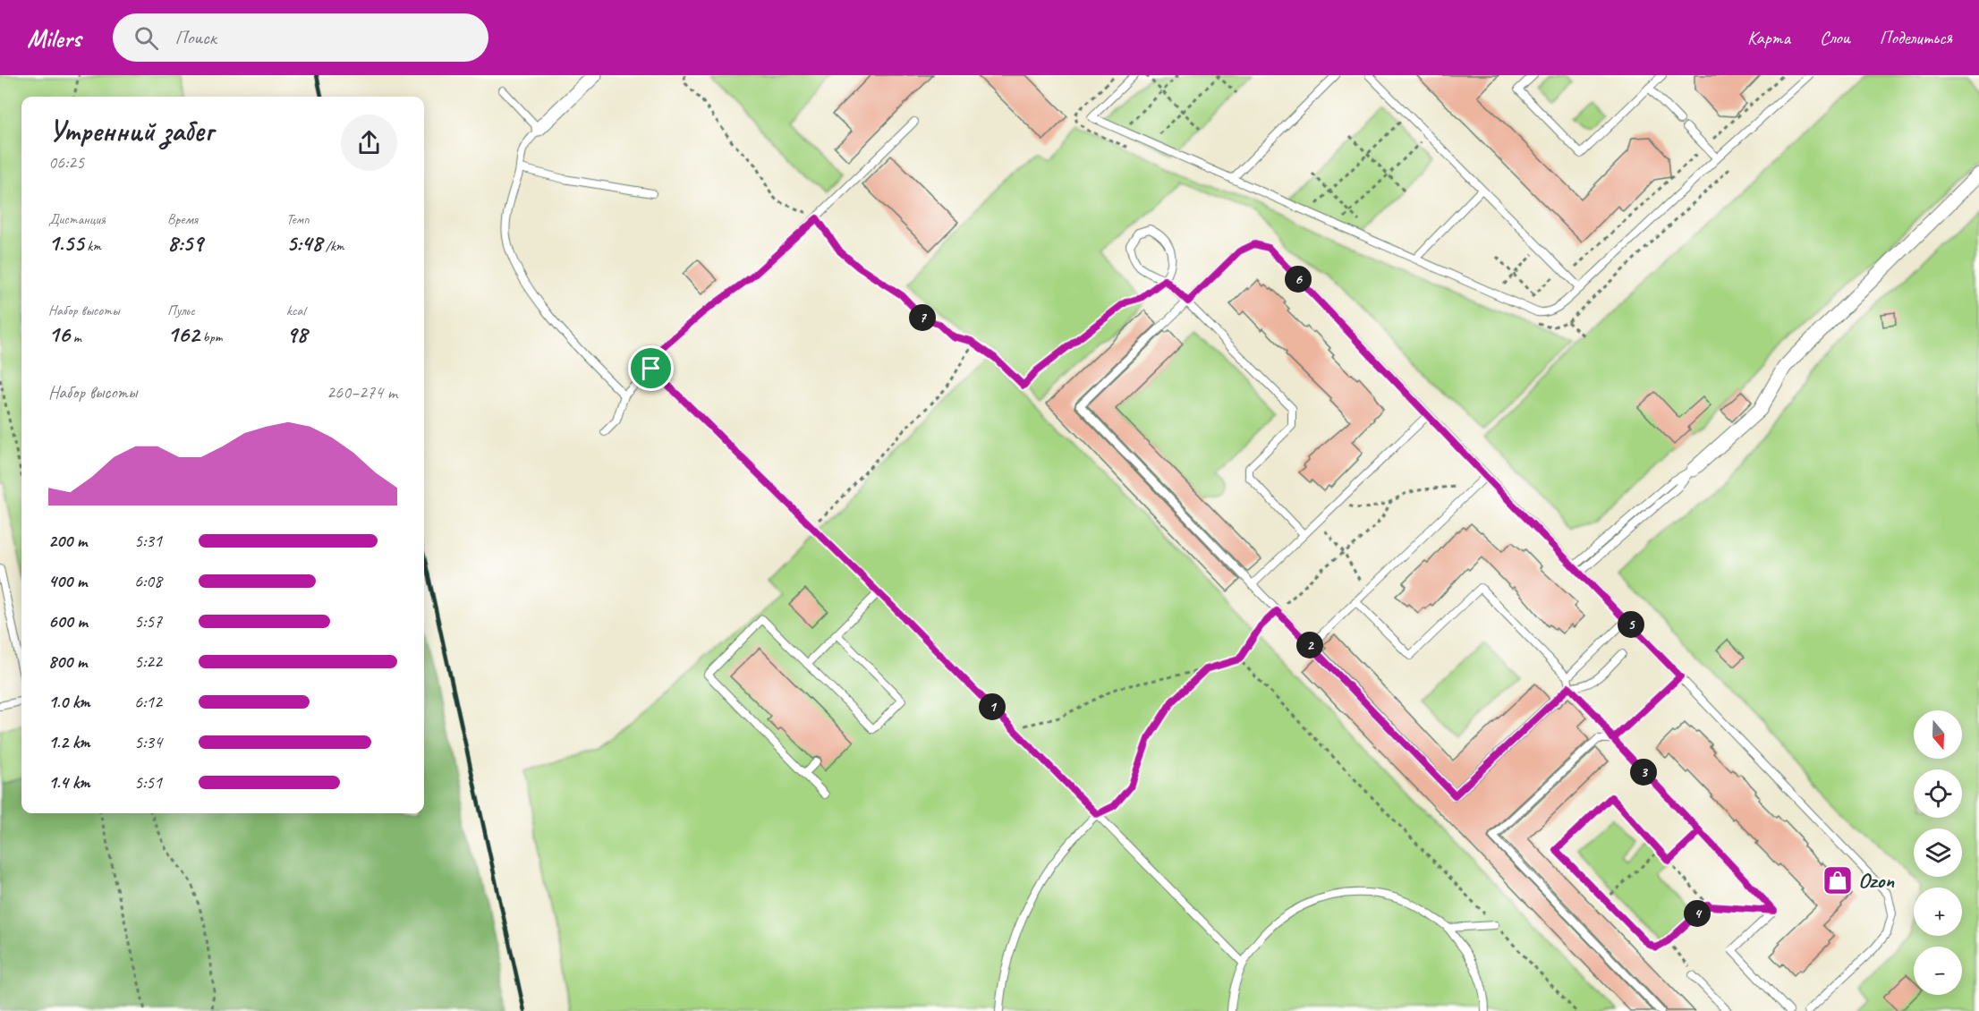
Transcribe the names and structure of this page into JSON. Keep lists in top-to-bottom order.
{
  "places": {
    "shop": ["Ozon"]
  },
  "north": "bottom",
  "page": {
    "header": "Milers",
    "search": "Поиск",
    "nav": ["Карта", "Слои", "Поделиться"],
    "heading": ["Утренний забег", "06:25"],
    "stats": [
      ["Дистанция", "1.55 km"],
      ["Время", "8:59"],
      ["Темп", "5:48 /km"],
      ["Набор высоты", "16 m"],
      ["Пульс", "162 bpm"],
      ["kcal", "98"]
    ],
    "pins": [
      "6",
      "7",
      "5",
      "2",
      "1",
      "3",
      "4"
    ],
    "chart": ["Набор высоты", "260–274 m"],
    "list": [
      {
        "name": "200 m",
        "note": "5:31"
      },
      {
        "name": "400 m",
        "note": "6:08"
      },
      {
        "name": "600 m",
        "note": "5:57"
      },
      {
        "name": "800 m",
        "note": "5:22"
      },
      {
        "name": "1.0 km",
        "note": "6:12"
      },
      {
        "name": "1.2 km",
        "note": "5:34"
      },
      {
        "name": "1.4 km",
        "note": "5:51"
      }
    ],
    "map_buttons": ["+", "−"]
  }
}
